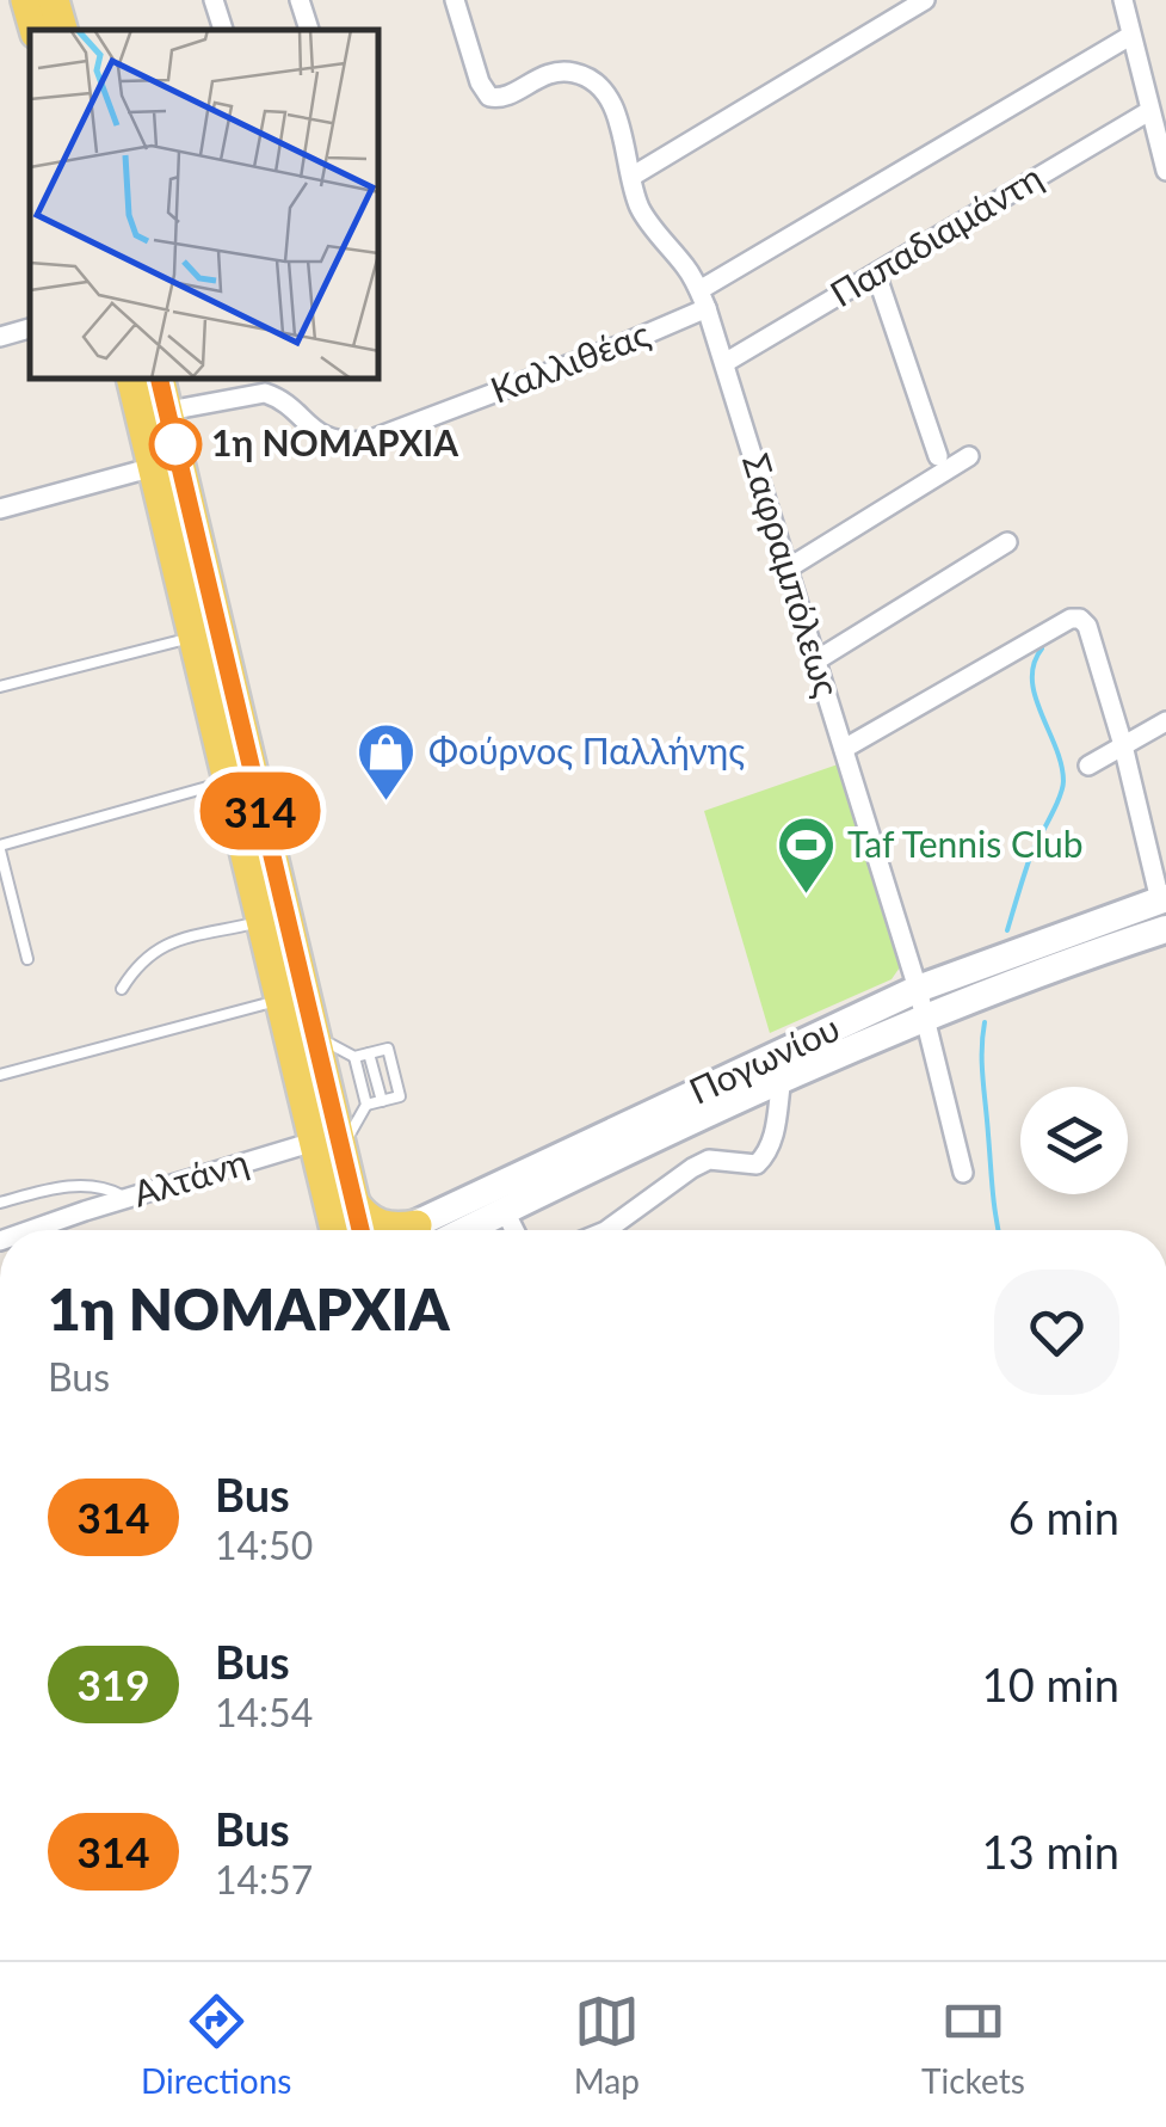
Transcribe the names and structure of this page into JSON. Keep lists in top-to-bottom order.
{
  "streets": {
    "main road": ["Πογωνίου"],
    "street": [
      "Παπαδιαμάντη",
      "Καλλιθέας",
      "Σαφραμπόλεως",
      "Αλτάνη"
    ]
  },
  "crossings": [
    ["Παπαδιαμάντη", "Σαφραμπόλεως"],
    ["Καλλιθέας", "Σαφραμπόλεως"],
    ["Σαφραμπόλεως", "Πογωνίου"]
  ],
  "places": {
    "other": ["1η ΝΟΜΑΡΧΙΑ"],
    "shop": ["Φούρνος Παλλήνης"],
    "sports": ["Taf Tennis Club"]
  },
  "lines": ["bus line 314"],
  "page": {
    "on_map": "314",
    "heading": ["1η ΝΟΜΑΡΧΙΑ", "Bus"],
    "list": [
      {
        "mark": "314",
        "name": "Bus",
        "note": "14:50",
        "value": "6 min"
      },
      {
        "mark": "319",
        "name": "Bus",
        "note": "14:54",
        "value": "10 min"
      },
      {
        "mark": "314",
        "name": "Bus",
        "note": "14:57",
        "value": "13 min"
      }
    ],
    "tabs": ["Directions", "Map", "Tickets"]
  }
}
